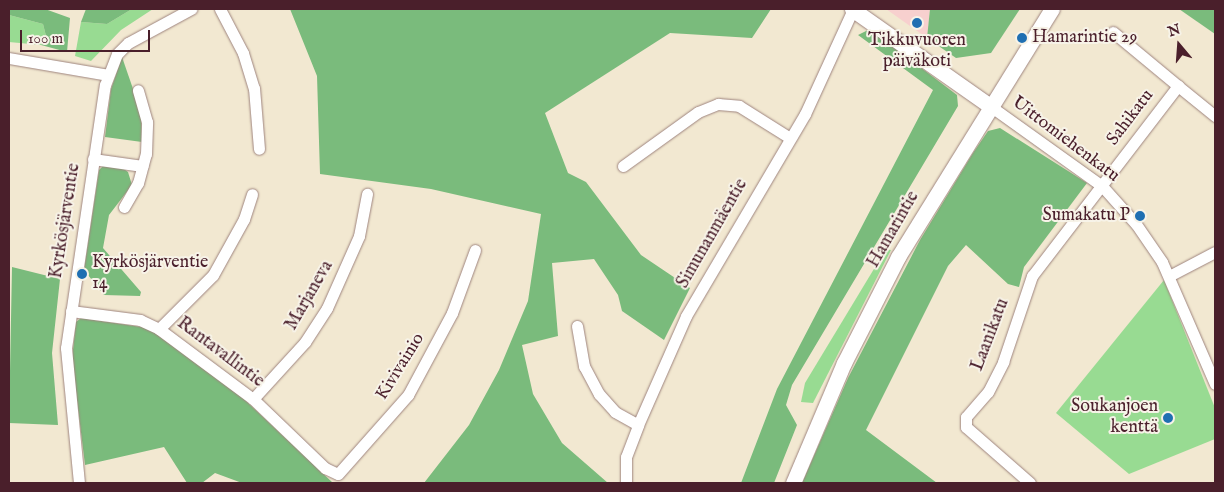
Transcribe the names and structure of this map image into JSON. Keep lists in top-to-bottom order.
{
  "streets": {
    "main road": ["Hamarintie"],
    "street": [
      "Sahikatu",
      "Uittomiehenkatu",
      "Kyrkösjärventie",
      "Simunanmäentie",
      "Marjaneva",
      "Laanikatu",
      "Rantavallintie",
      "Kivivainio"
    ]
  },
  "crossings": [
    ["Sahikatu", "Uittomiehenkatu"],
    ["Sahikatu", "Laanikatu"],
    ["Uittomiehenkatu", "Hamarintie"],
    ["Uittomiehenkatu", "Laanikatu"],
    ["Kyrkösjärventie", "Rantavallintie"],
    ["Marjaneva", "Rantavallintie"],
    ["Rantavallintie", "Kivivainio"]
  ],
  "places": [
    "Tikkuvuoren päiväkoti",
    "Hamarintie 29",
    "Sumakatu P",
    "Kyrkösjärventie 14",
    "Soukanjoen kenttä"
  ],
  "scale_bar": "100 m",
  "north": "top"
}
